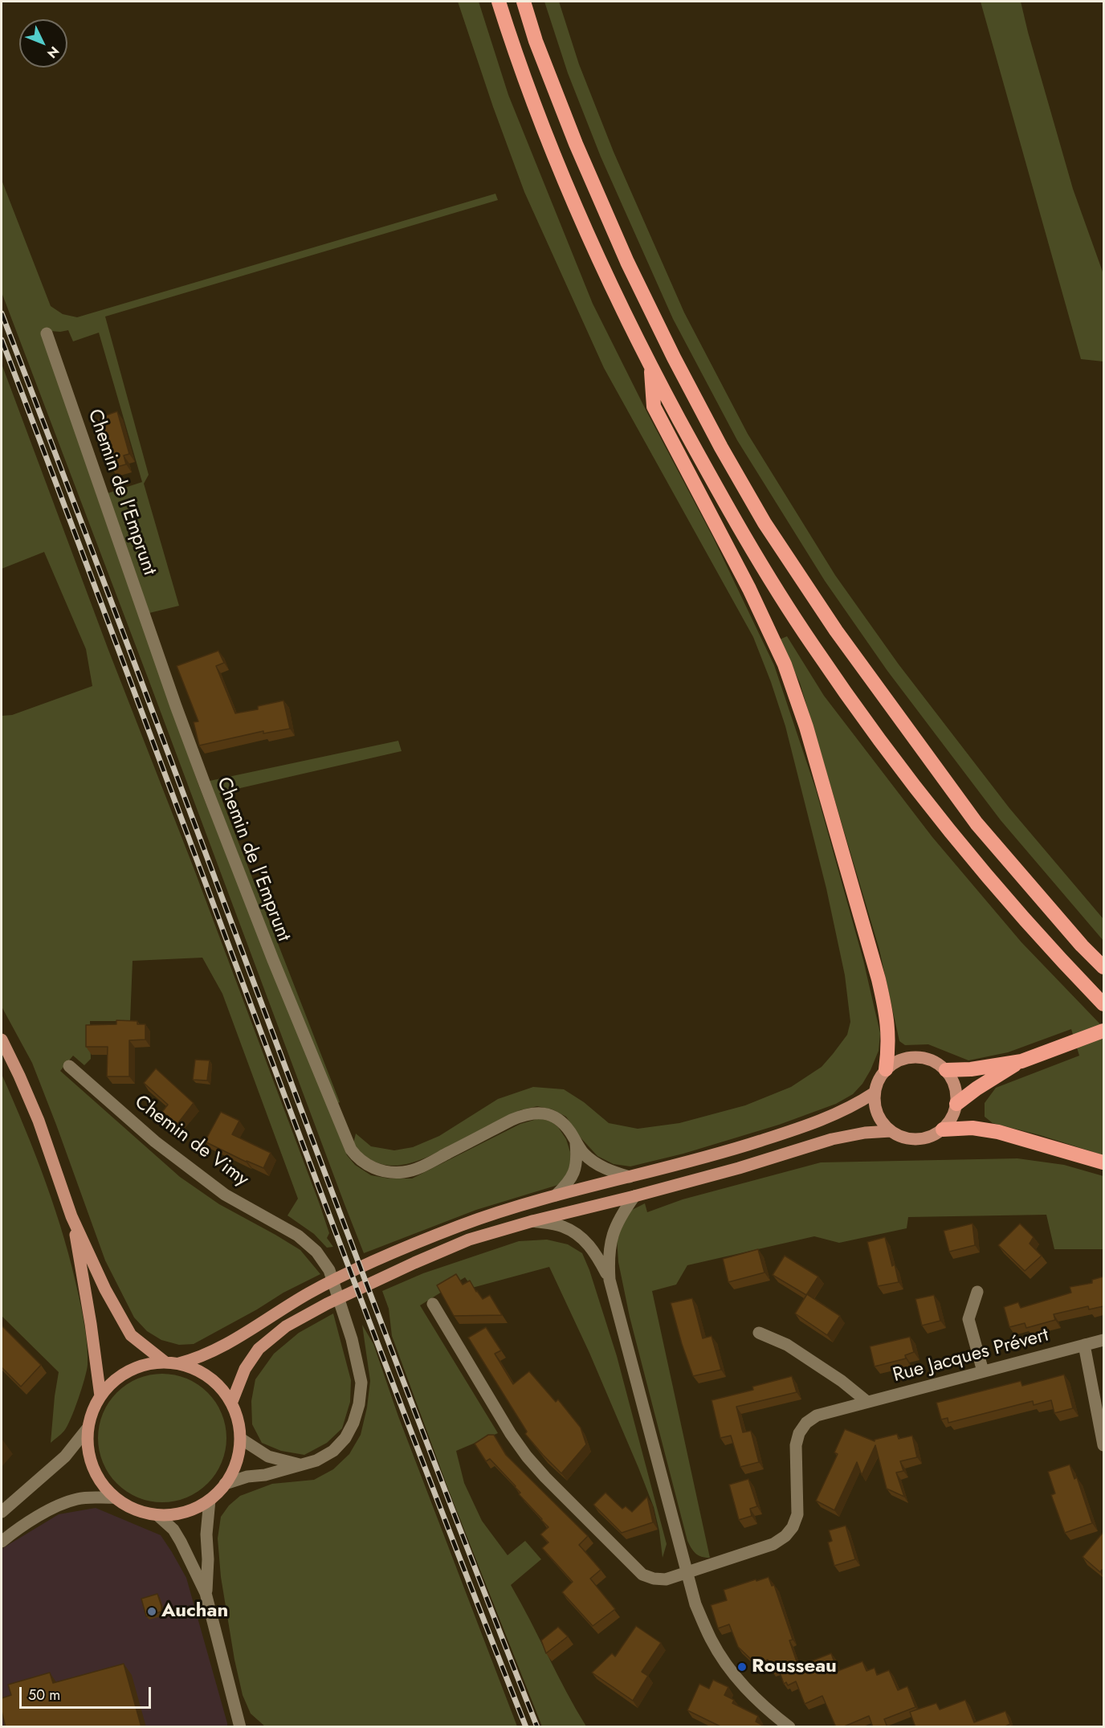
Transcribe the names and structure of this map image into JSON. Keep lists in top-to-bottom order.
{
  "streets": {
    "street": ["Chemin de l'Emprunt", "Chemin de Vimy", "Rue Jacques Prévert"]
  },
  "places": ["Auchan", "Rousseau"],
  "scale_bar": "50 m",
  "north": "bottom right"
}
